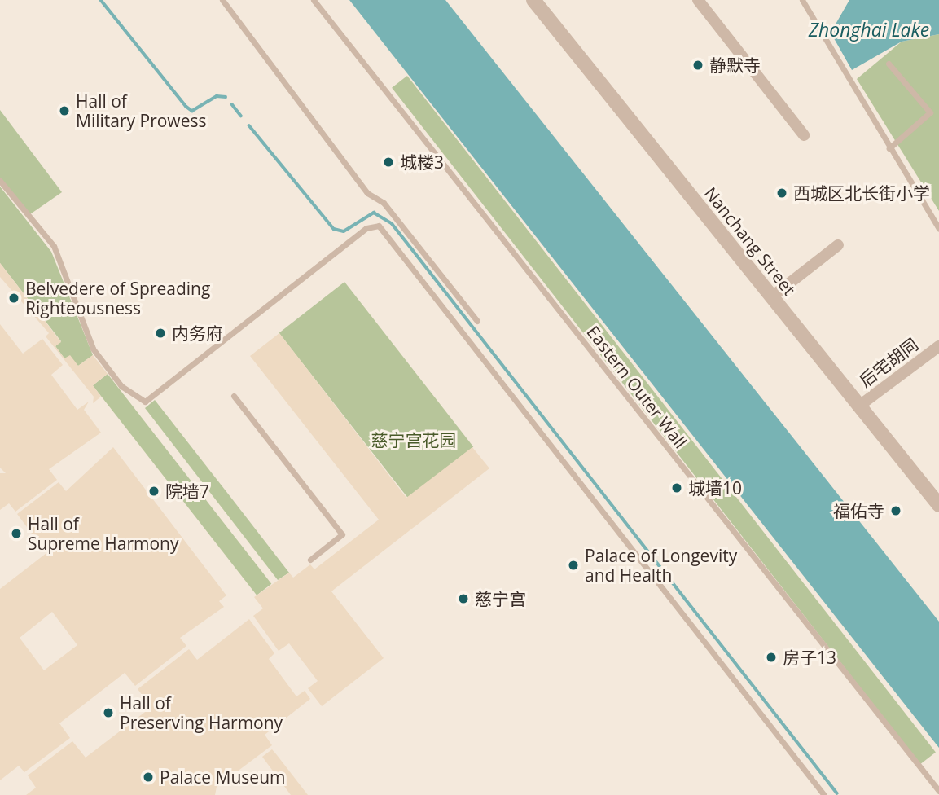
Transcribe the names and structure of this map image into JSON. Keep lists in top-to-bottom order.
{
  "streets": {
    "street": ["Nanchang Street", "后宅胡同"],
    "lane": ["Eastern Outer Wall"]
  },
  "crossings": [
    ["Nanchang Street", "后宅胡同"]
  ],
  "water": ["Zhonghai Lake"],
  "parks": ["慈宁宫花园"],
  "places": [
    "静默寺",
    "Hall of Military Prowess",
    "城楼3",
    "西城区北长街小学",
    "Belvedere of Spreading Righteousness",
    "内务府",
    "城墙10",
    "院墙7",
    "福佑寺",
    "Hall of Supreme Harmony",
    "Palace of Longevity and Health",
    "慈宁宫",
    "房子13",
    "Hall of Preserving Harmony",
    "Palace Museum"
  ]
}
